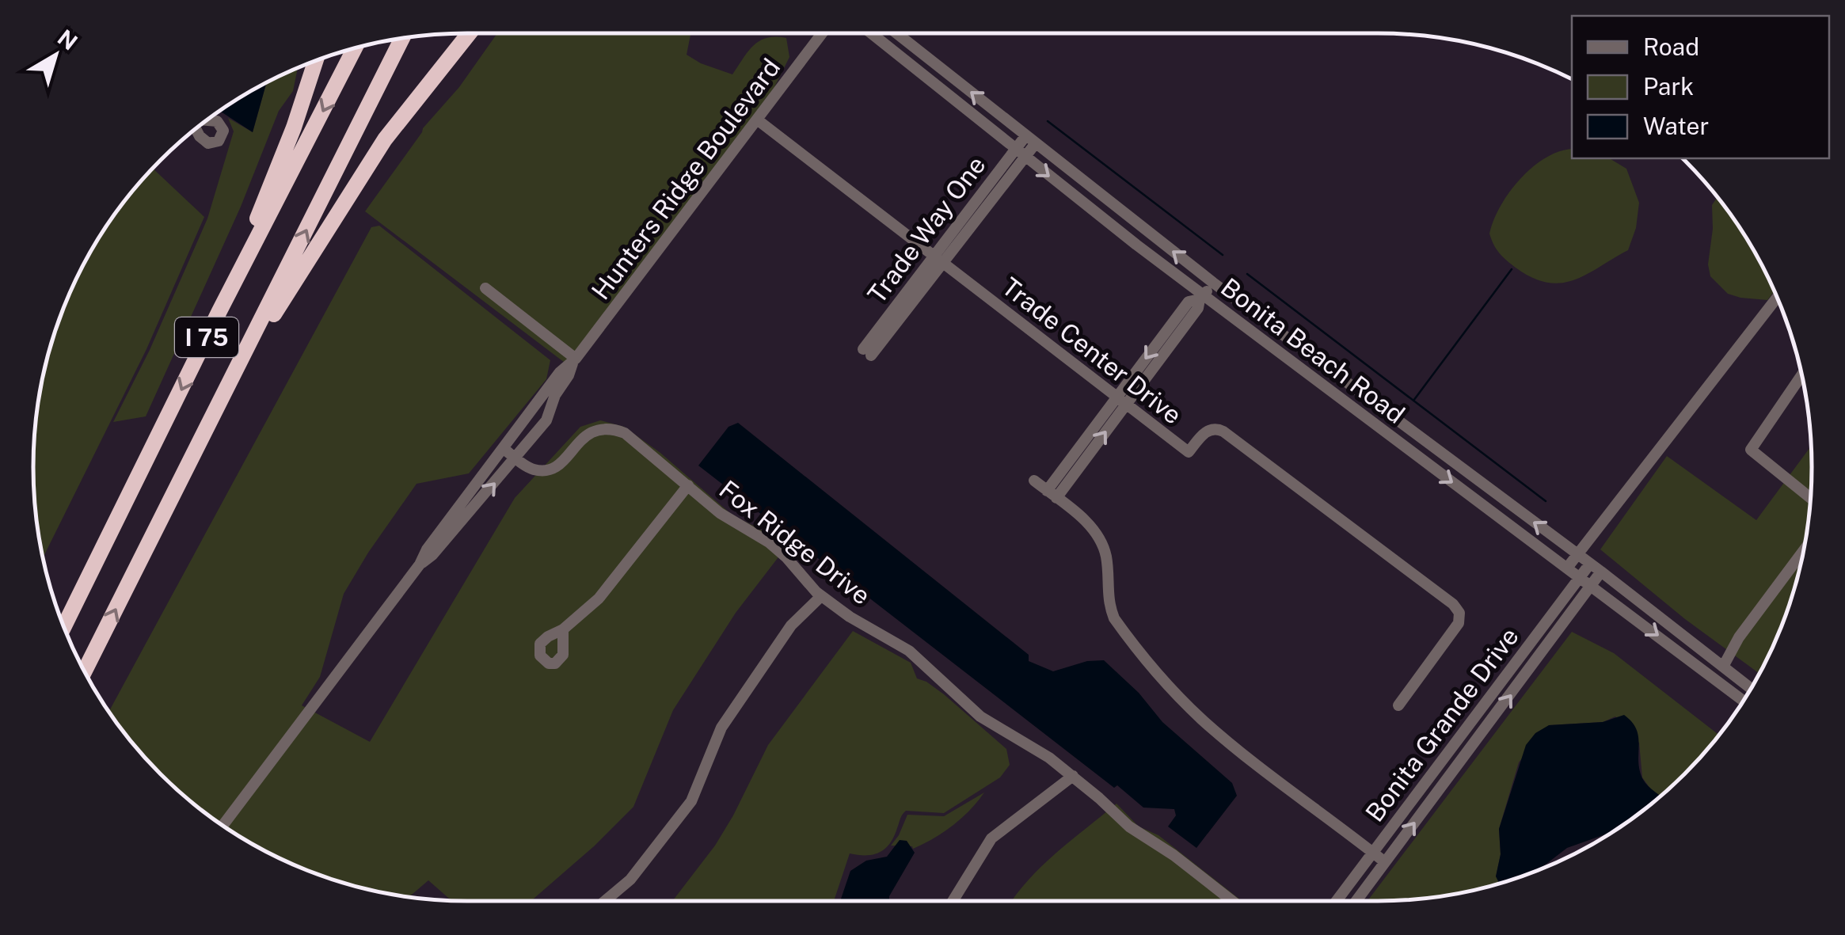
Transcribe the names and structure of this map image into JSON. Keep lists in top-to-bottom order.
{
  "streets": {
    "highway": ["I 75"],
    "street": [
      "Hunters Ridge Boulevard",
      "Trade Way One",
      "Trade Center Drive",
      "Bonita Beach Road",
      "Fox Ridge Drive",
      "Bonita Grande Drive"
    ]
  },
  "crossings": [
    ["Hunters Ridge Boulevard", "Trade Center Drive"],
    ["Hunters Ridge Boulevard", "Fox Ridge Drive"],
    ["Trade Way One", "Trade Center Drive"],
    ["Trade Way One", "Bonita Beach Road"],
    ["Bonita Beach Road", "Bonita Grande Drive"]
  ],
  "legend": ["Road", "Park", "Water"],
  "north": "top right"
}
